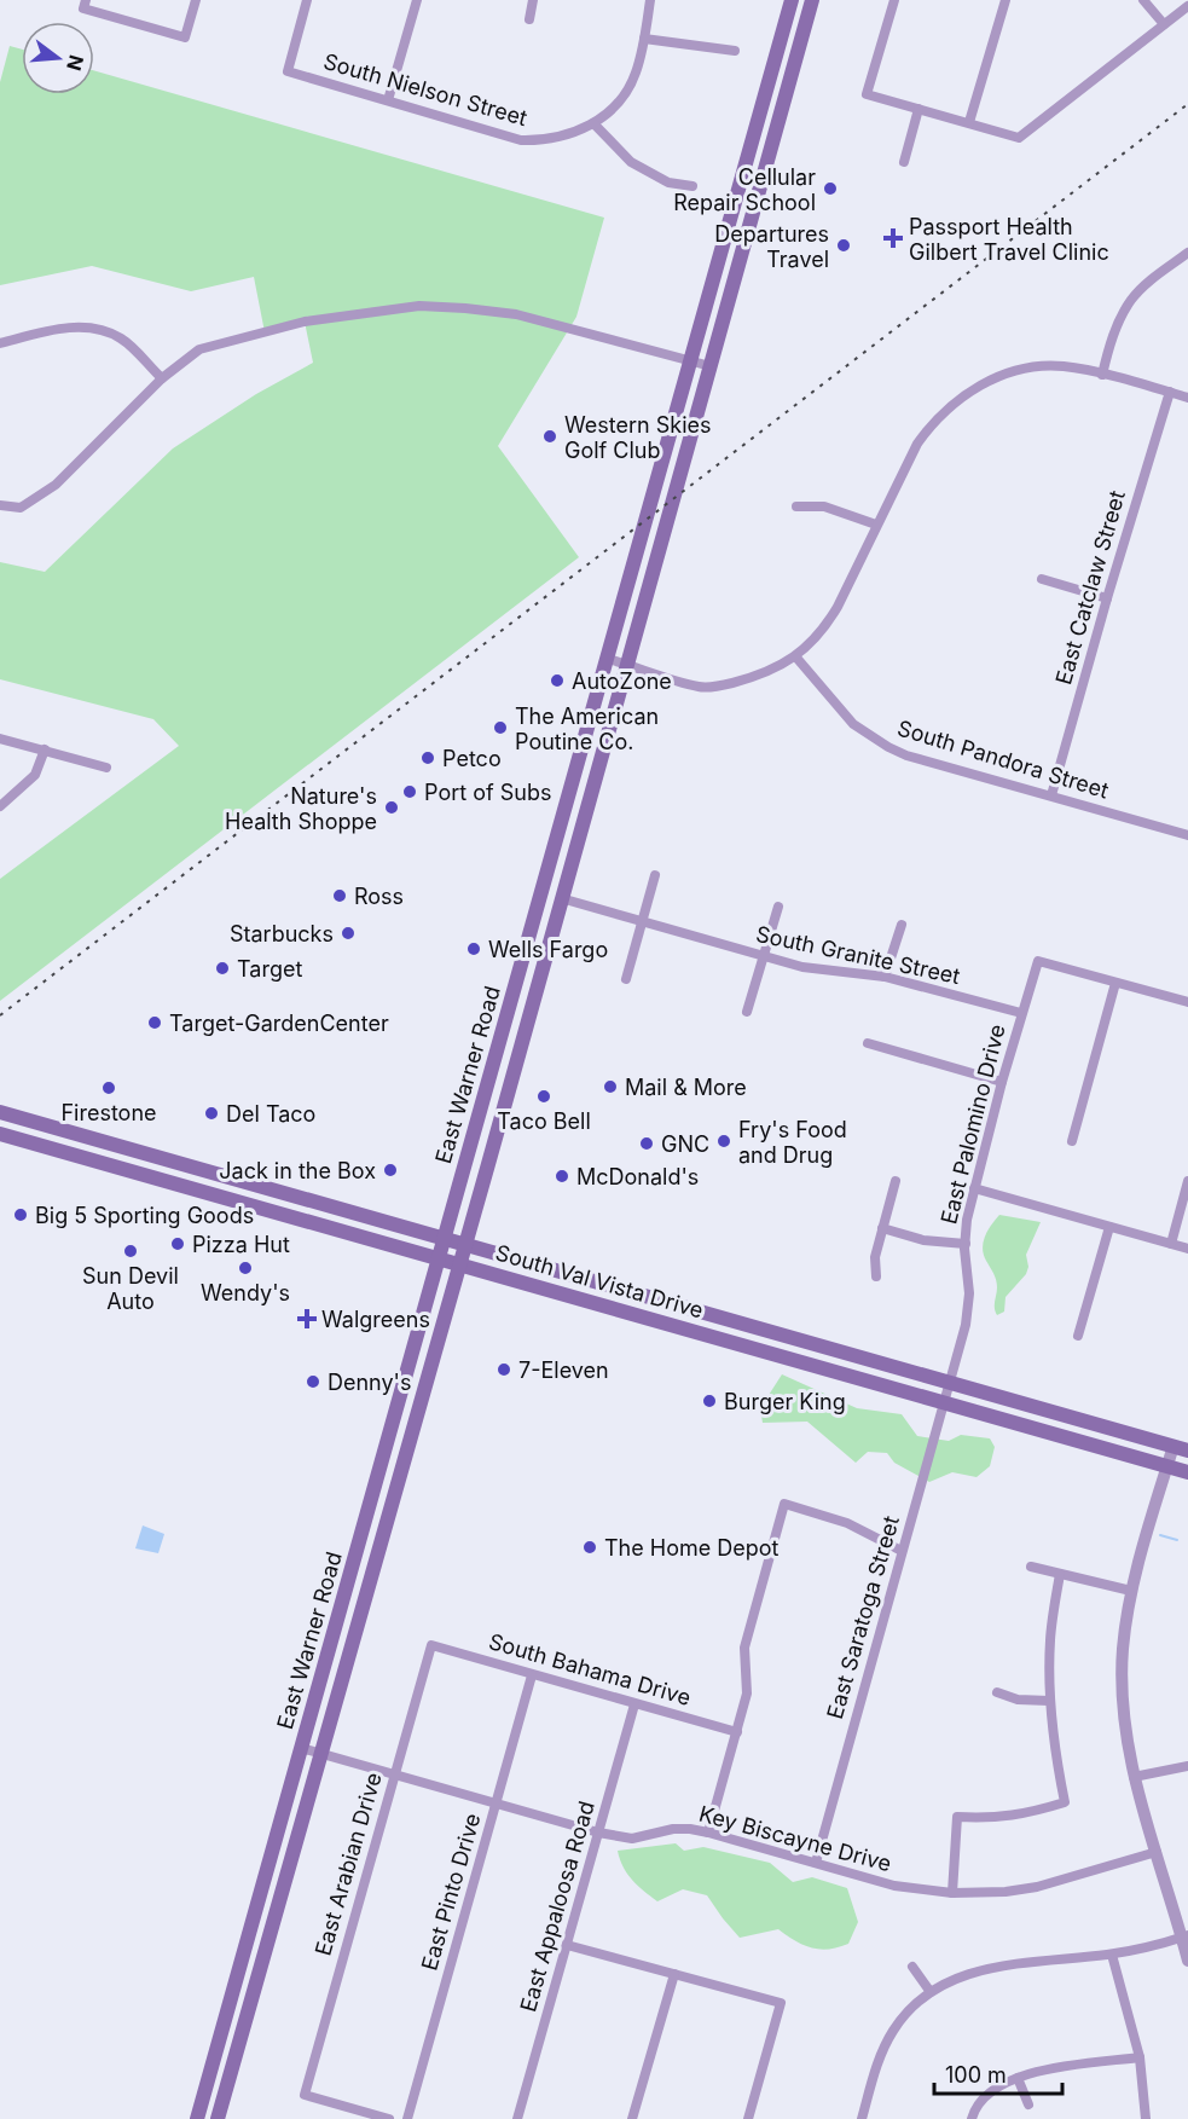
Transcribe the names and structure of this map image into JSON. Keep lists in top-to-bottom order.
{
  "streets": {
    "main road": ["East Warner Road", "South Val Vista Drive"],
    "street": [
      "South Nielson Street",
      "East Catclaw Street",
      "South Pandora Street",
      "South Granite Street",
      "East Palomino Drive",
      "East Saratoga Street",
      "South Bahama Drive",
      "Key Biscayne Drive",
      "East Arabian Drive",
      "East Pinto Drive",
      "East Appaloosa Road"
    ]
  },
  "crossings": [
    ["East Catclaw Street", "South Pandora Street"],
    ["South Granite Street", "East Warner Road"],
    ["South Granite Street", "East Palomino Drive"],
    ["East Warner Road", "South Val Vista Drive"],
    ["East Warner Road", "Key Biscayne Drive"],
    ["East Palomino Drive", "South Val Vista Drive"],
    ["East Palomino Drive", "East Saratoga Street"],
    ["South Val Vista Drive", "East Saratoga Street"],
    ["East Saratoga Street", "Key Biscayne Drive"],
    ["South Bahama Drive", "East Arabian Drive"],
    ["South Bahama Drive", "East Pinto Drive"],
    ["South Bahama Drive", "East Appaloosa Road"],
    ["Key Biscayne Drive", "East Arabian Drive"],
    ["Key Biscayne Drive", "East Pinto Drive"],
    ["Key Biscayne Drive", "East Appaloosa Road"]
  ],
  "places": {
    "other": [
      "Cellular Repair School",
      "Departures Travel",
      "Western Skies Golf Club",
      "AutoZone",
      "The American Poutine Co.",
      "Petco",
      "Port of Subs",
      "Nature's Health Shoppe",
      "Ross",
      "Starbucks",
      "Wells Fargo",
      "Target",
      "Target-GardenCenter",
      "Mail & More",
      "Firestone",
      "Taco Bell",
      "Del Taco",
      "Fry's Food and Drug",
      "GNC",
      "Jack in the Box",
      "McDonald's",
      "Big 5 Sporting Goods",
      "Pizza Hut",
      "Sun Devil Auto",
      "Wendy's",
      "7-Eleven",
      "Denny's",
      "Burger King",
      "The Home Depot"
    ],
    "health": ["Passport Health Gilbert Travel Clinic", "Walgreens"]
  },
  "scale_bar": "100 m",
  "north": "right"
}
